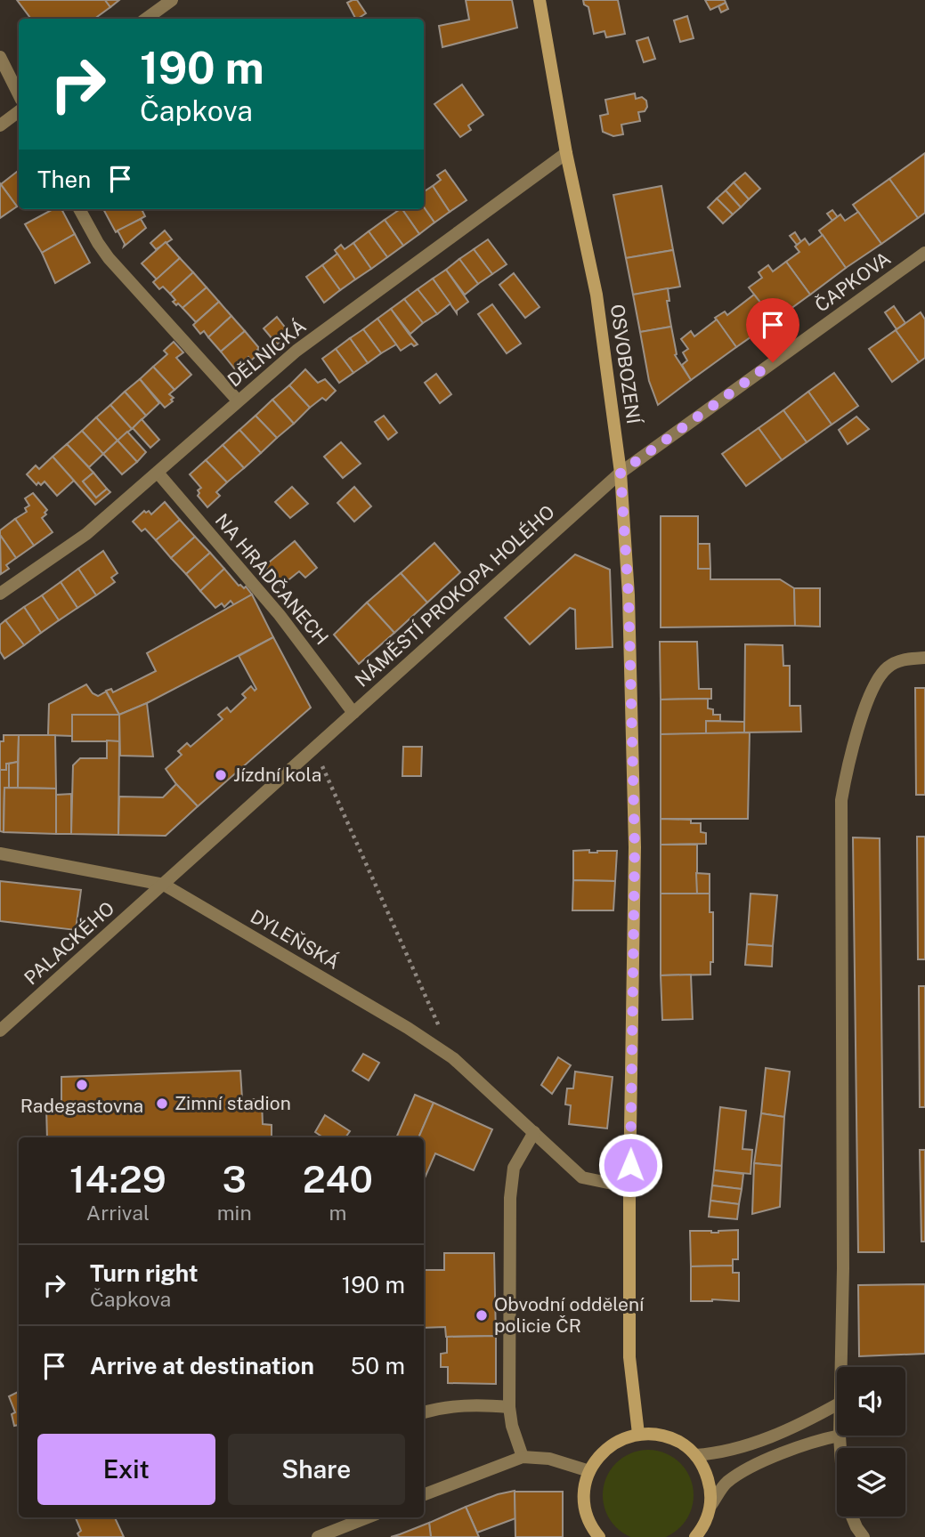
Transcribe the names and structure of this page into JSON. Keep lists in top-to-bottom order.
{
  "streets": {
    "street": [
      "ČAPKOVA",
      "DĚLNICKÁ",
      "OSVOBOZENÍ",
      "NA HRADČANECH",
      "NÁMĚSTÍ PROKOPA HOLÉHO",
      "DYLEŇSKÁ",
      "PALACKÉHO"
    ]
  },
  "crossings": [
    ["ČAPKOVA", "OSVOBOZENÍ"],
    ["ČAPKOVA", "NÁMĚSTÍ PROKOPA HOLÉHO"],
    ["DĚLNICKÁ", "OSVOBOZENÍ"],
    ["DĚLNICKÁ", "NA HRADČANECH"],
    ["OSVOBOZENÍ", "NÁMĚSTÍ PROKOPA HOLÉHO"],
    ["OSVOBOZENÍ", "DYLEŇSKÁ"],
    ["NA HRADČANECH", "NÁMĚSTÍ PROKOPA HOLÉHO"],
    ["NÁMĚSTÍ PROKOPA HOLÉHO", "DYLEŇSKÁ"],
    ["NÁMĚSTÍ PROKOPA HOLÉHO", "PALACKÉHO"],
    ["DYLEŇSKÁ", "PALACKÉHO"]
  ],
  "places": [
    "Jízdní kola",
    "Radegastovna",
    "Zimní stadion",
    "Obvodní oddělení policie ČR"
  ],
  "page": {
    "turn": ["190 m", "Čapkova"],
    "then": "Then",
    "eta": [
      "14:29",
      "Arrival",
      "3",
      "min",
      "240",
      "m"
    ],
    "list": [
      {
        "name": "Turn right",
        "note": "Čapkova",
        "value": "190 m"
      },
      {
        "name": "Arrive at destination",
        "value": "50 m"
      }
    ],
    "buttons": ["Exit", "Share"]
  }
}
